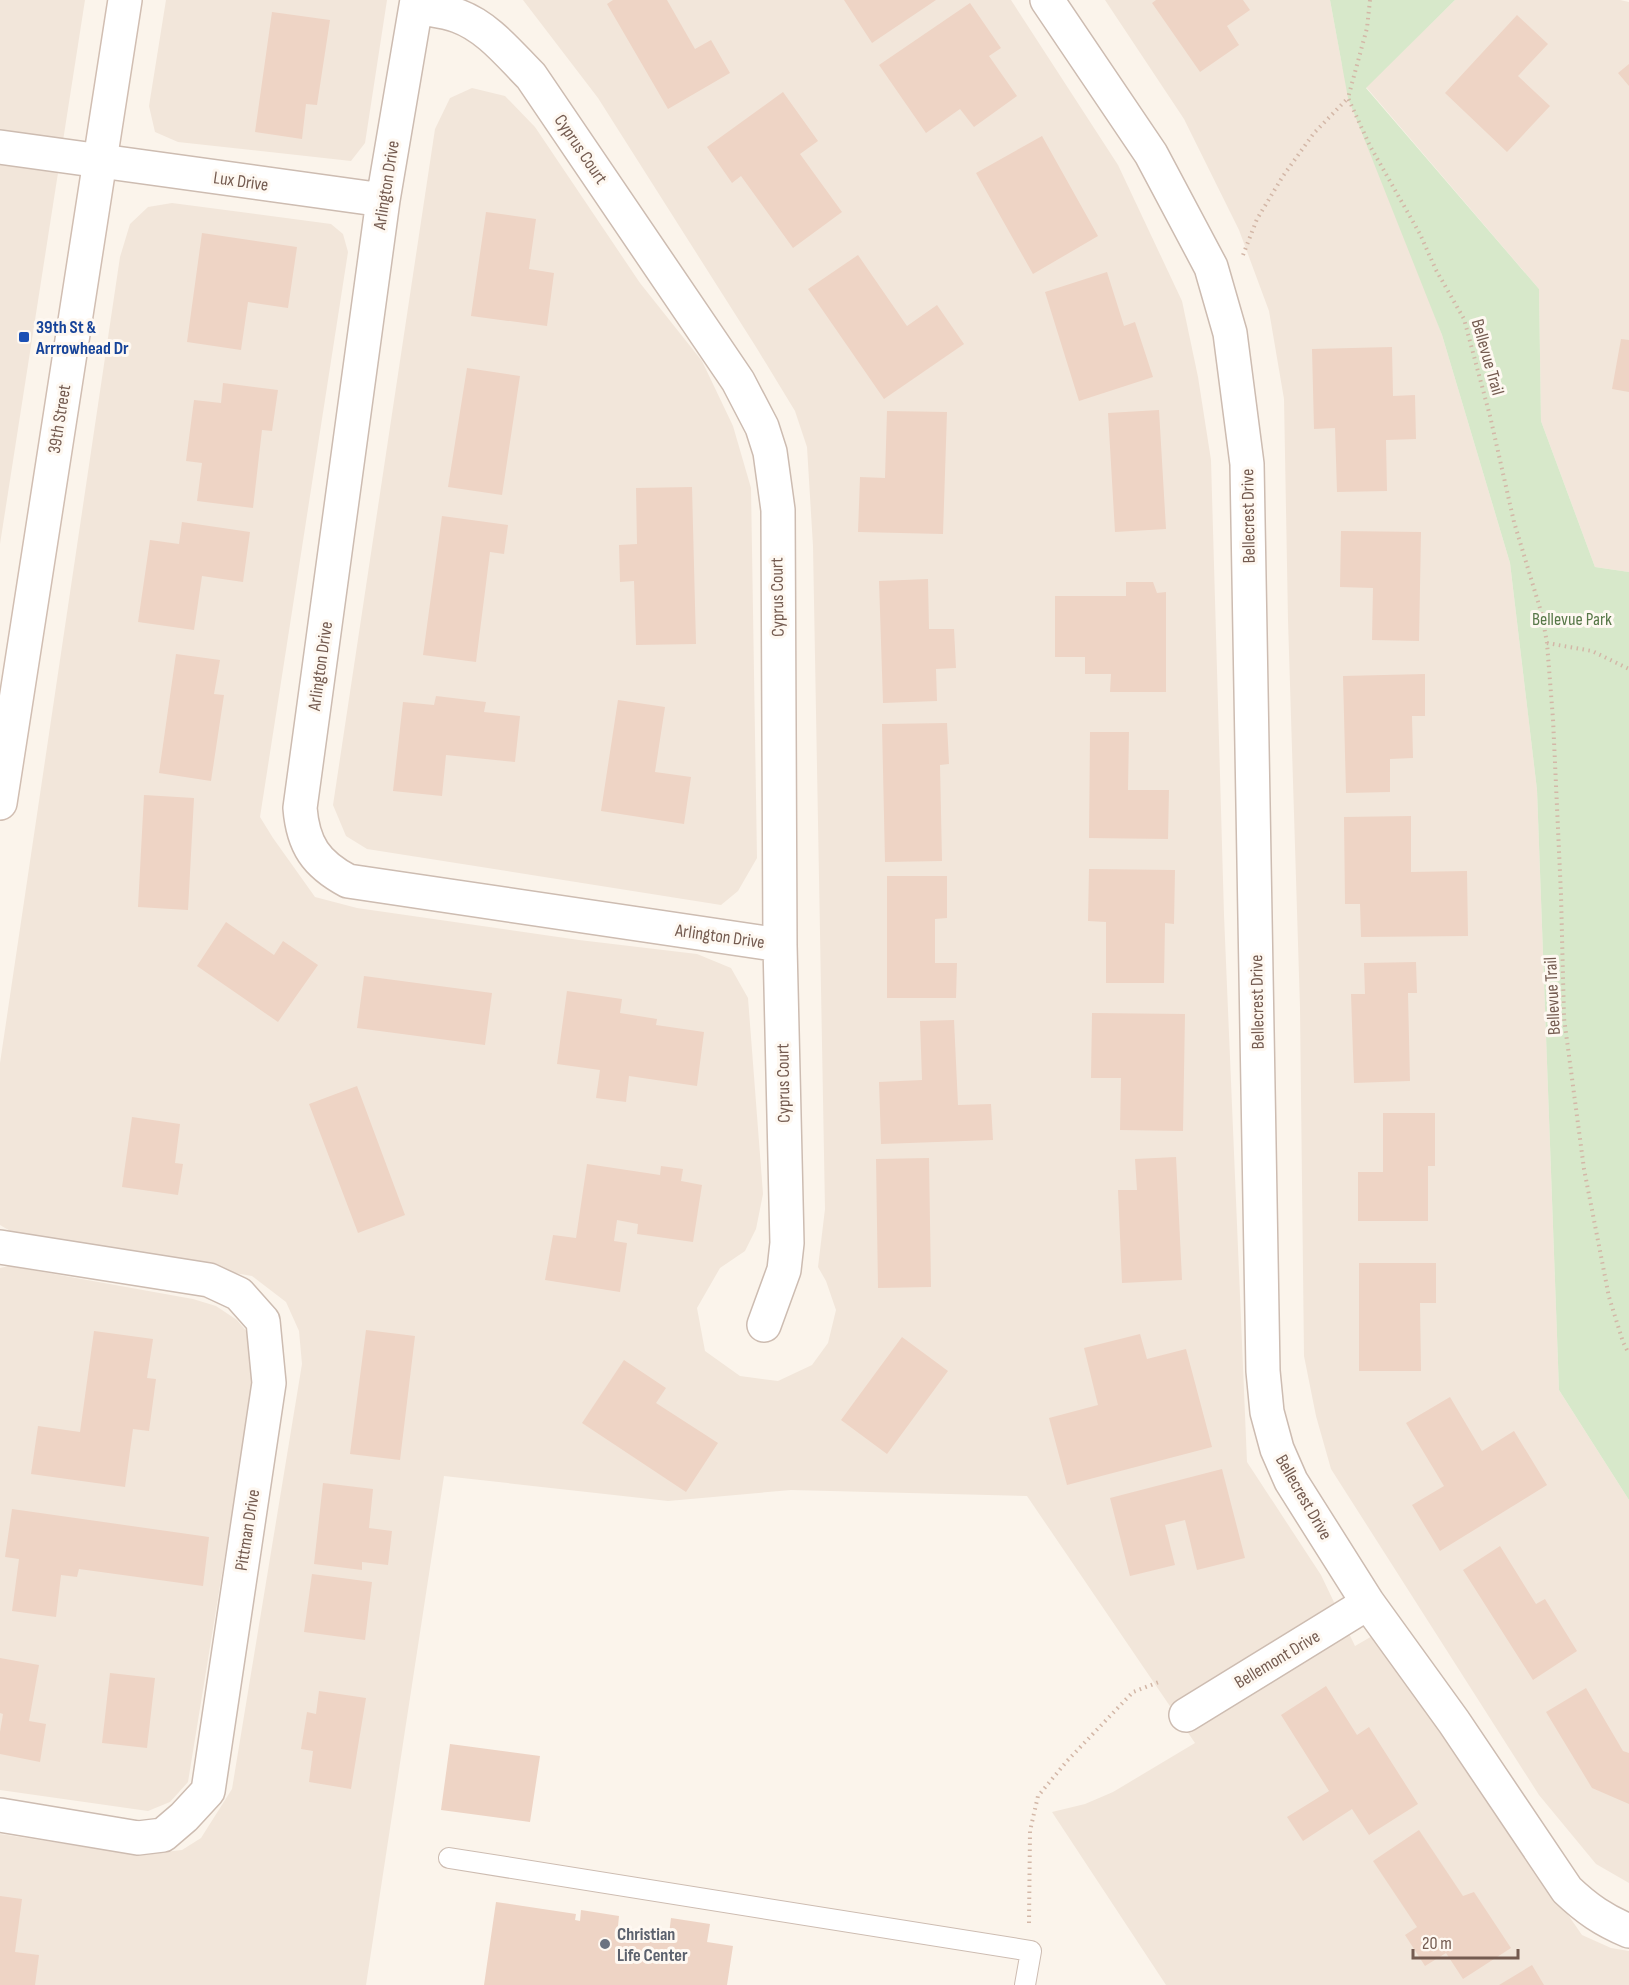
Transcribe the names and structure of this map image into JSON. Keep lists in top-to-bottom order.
{
  "streets": {
    "street": [
      "Cyprus Court",
      "Lux Drive",
      "Arlington Drive",
      "39th Street",
      "Bellecrest Drive",
      "Pittman Drive",
      "Bellemont Drive"
    ],
    "path": ["Bellevue Trail"]
  },
  "crossings": [
    ["Cyprus Court", "Arlington Drive"],
    ["Lux Drive", "Arlington Drive"],
    ["Lux Drive", "39th Street"],
    ["Bellecrest Drive", "Bellemont Drive"]
  ],
  "parks": ["Bellevue Park"],
  "places": {
    "transit": ["39th St & Arrrowhead Dr"],
    "other": ["Christian Life Center"]
  },
  "scale_bar": "20 m"
}
